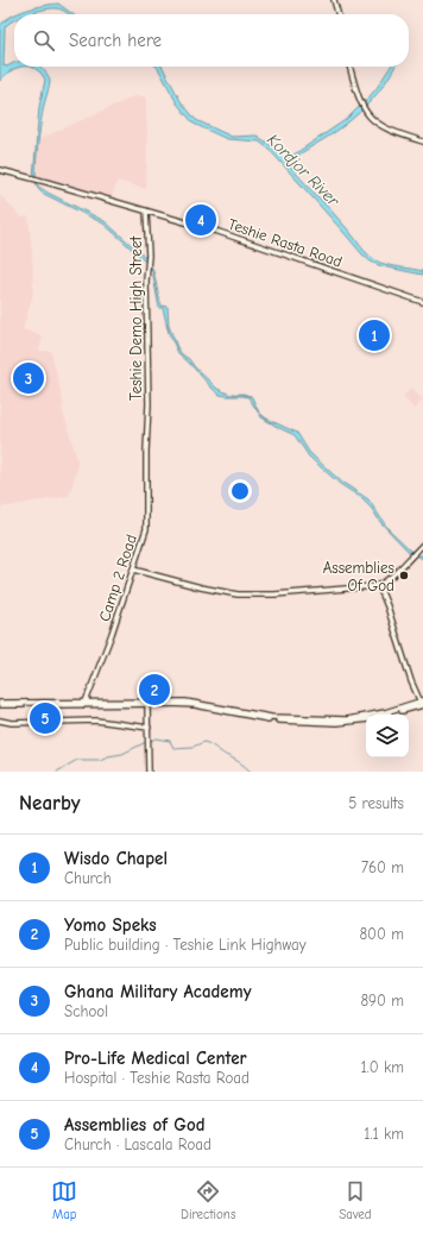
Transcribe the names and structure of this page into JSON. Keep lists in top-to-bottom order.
{
  "streets": {
    "main road": ["Teshie Rasta Road", "Teshie Demo High Street", "Camp 2 Road"]
  },
  "crossings": [
    ["Teshie Rasta Road", "Teshie Demo High Street"],
    ["Teshie Demo High Street", "Camp 2 Road"]
  ],
  "water": ["Kordjor River"],
  "places": ["Assemblies Of God"],
  "page": {
    "search": "Search here",
    "pins": [
      "4",
      "1",
      "3",
      "2",
      "5"
    ],
    "heading": ["Nearby", "5 results"],
    "list": [
      {
        "mark": "1",
        "name": "Wisdo Chapel",
        "note": "Church",
        "value": "760 m"
      },
      {
        "mark": "2",
        "name": "Yomo Speks",
        "note": "Public building · Teshie Link Highway",
        "value": "800 m"
      },
      {
        "mark": "3",
        "name": "Ghana Military Academy",
        "note": "School",
        "value": "890 m"
      },
      {
        "mark": "4",
        "name": "Pro-Life Medical Center",
        "note": "Hospital · Teshie Rasta Road",
        "value": "1.0 km"
      },
      {
        "mark": "5",
        "name": "Assemblies of God",
        "note": "Church · Lascala Road",
        "value": "1.1 km"
      }
    ],
    "nav": ["Map", "Directions", "Saved"]
  }
}
